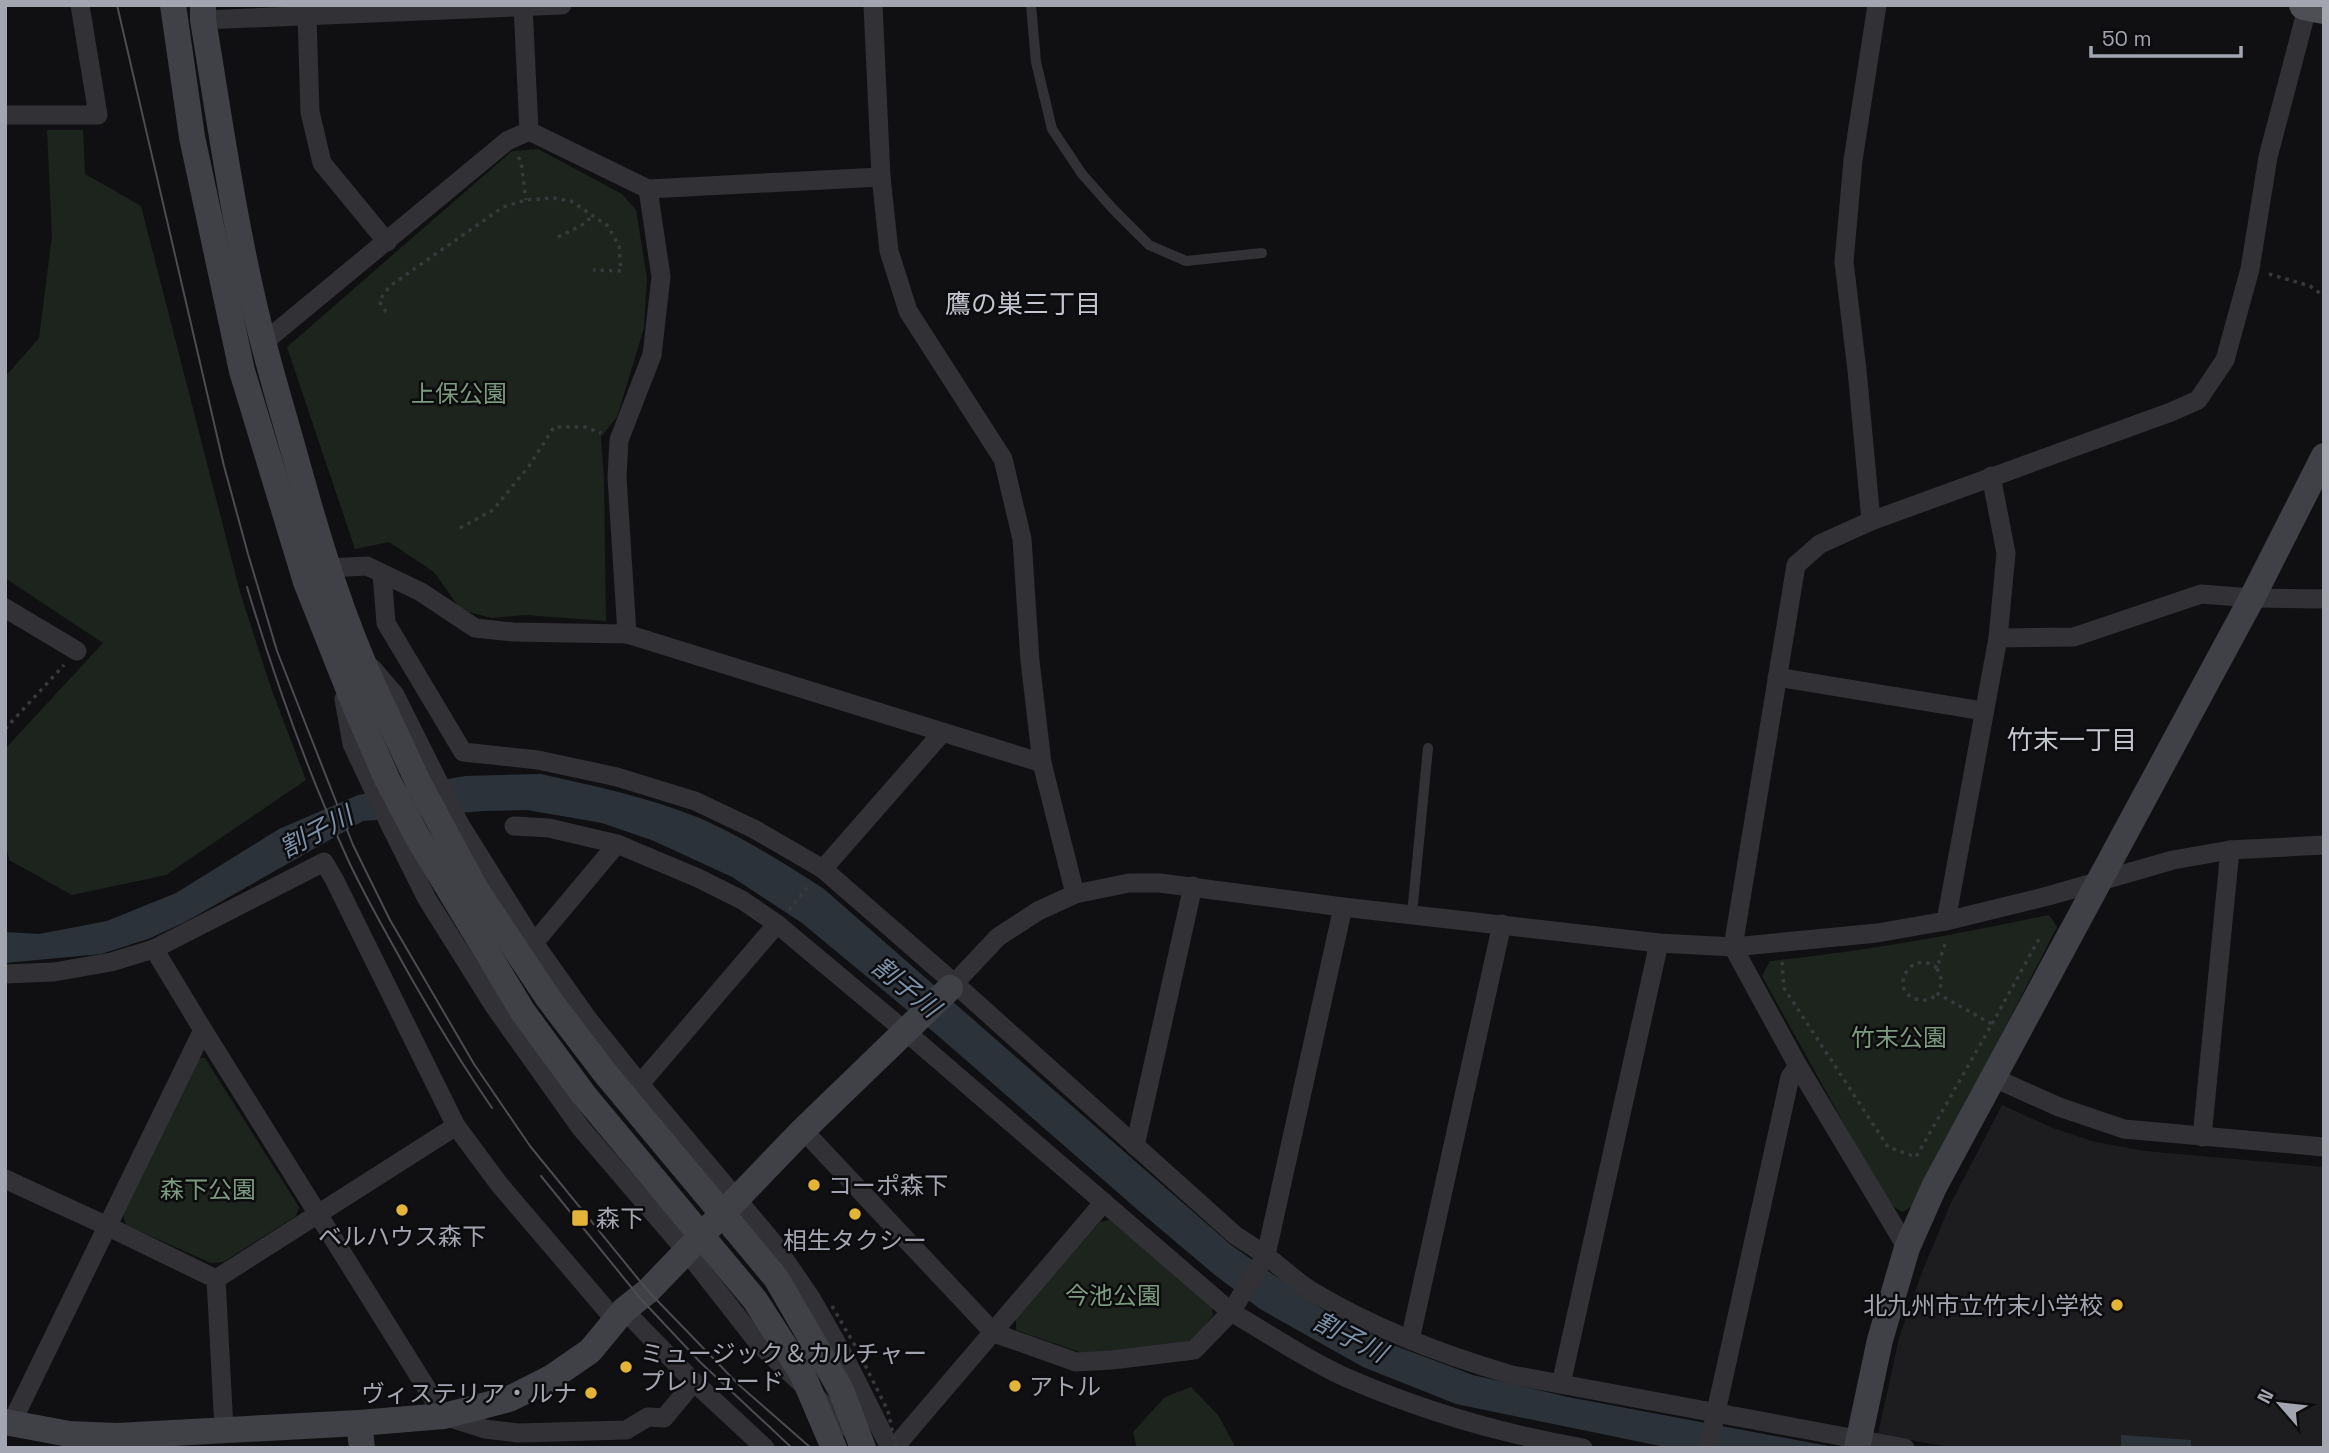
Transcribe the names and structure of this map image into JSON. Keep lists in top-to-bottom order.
{
  "districts": ["鷹の巣三丁目", "竹末一丁目"],
  "water": ["割子川"],
  "parks": [
    "上保公園",
    "竹末公園",
    "森下公園",
    "今池公園"
  ],
  "places": {
    "other": [
      "コーポ森下",
      "ベルハウス森下",
      "相生タクシー",
      "北九州市立竹末小学校",
      "ミュージック＆カルチャー プレリュード",
      "アトル",
      "ヴィステリア・ルナ"
    ],
    "transit": ["森下"]
  },
  "scale_bar": "50 m",
  "north": "top left"
}
